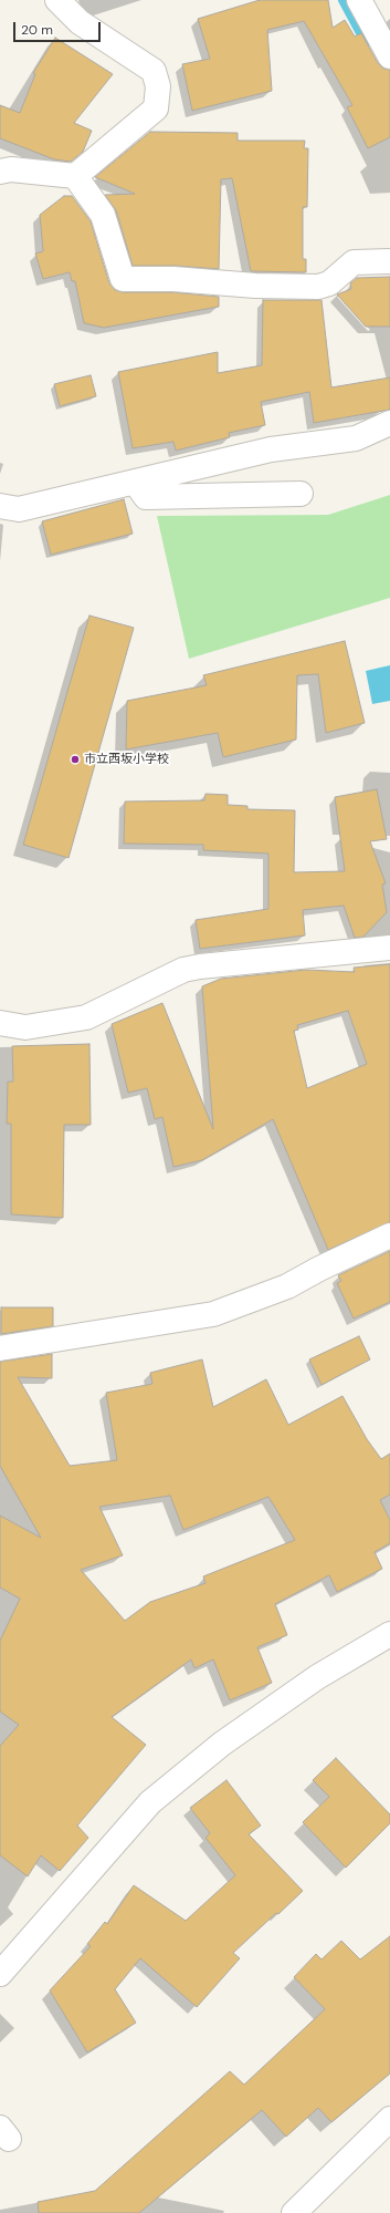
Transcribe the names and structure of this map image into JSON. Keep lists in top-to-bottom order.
{
  "places": ["市立西坂小学校"],
  "scale_bar": "20 m"
}
